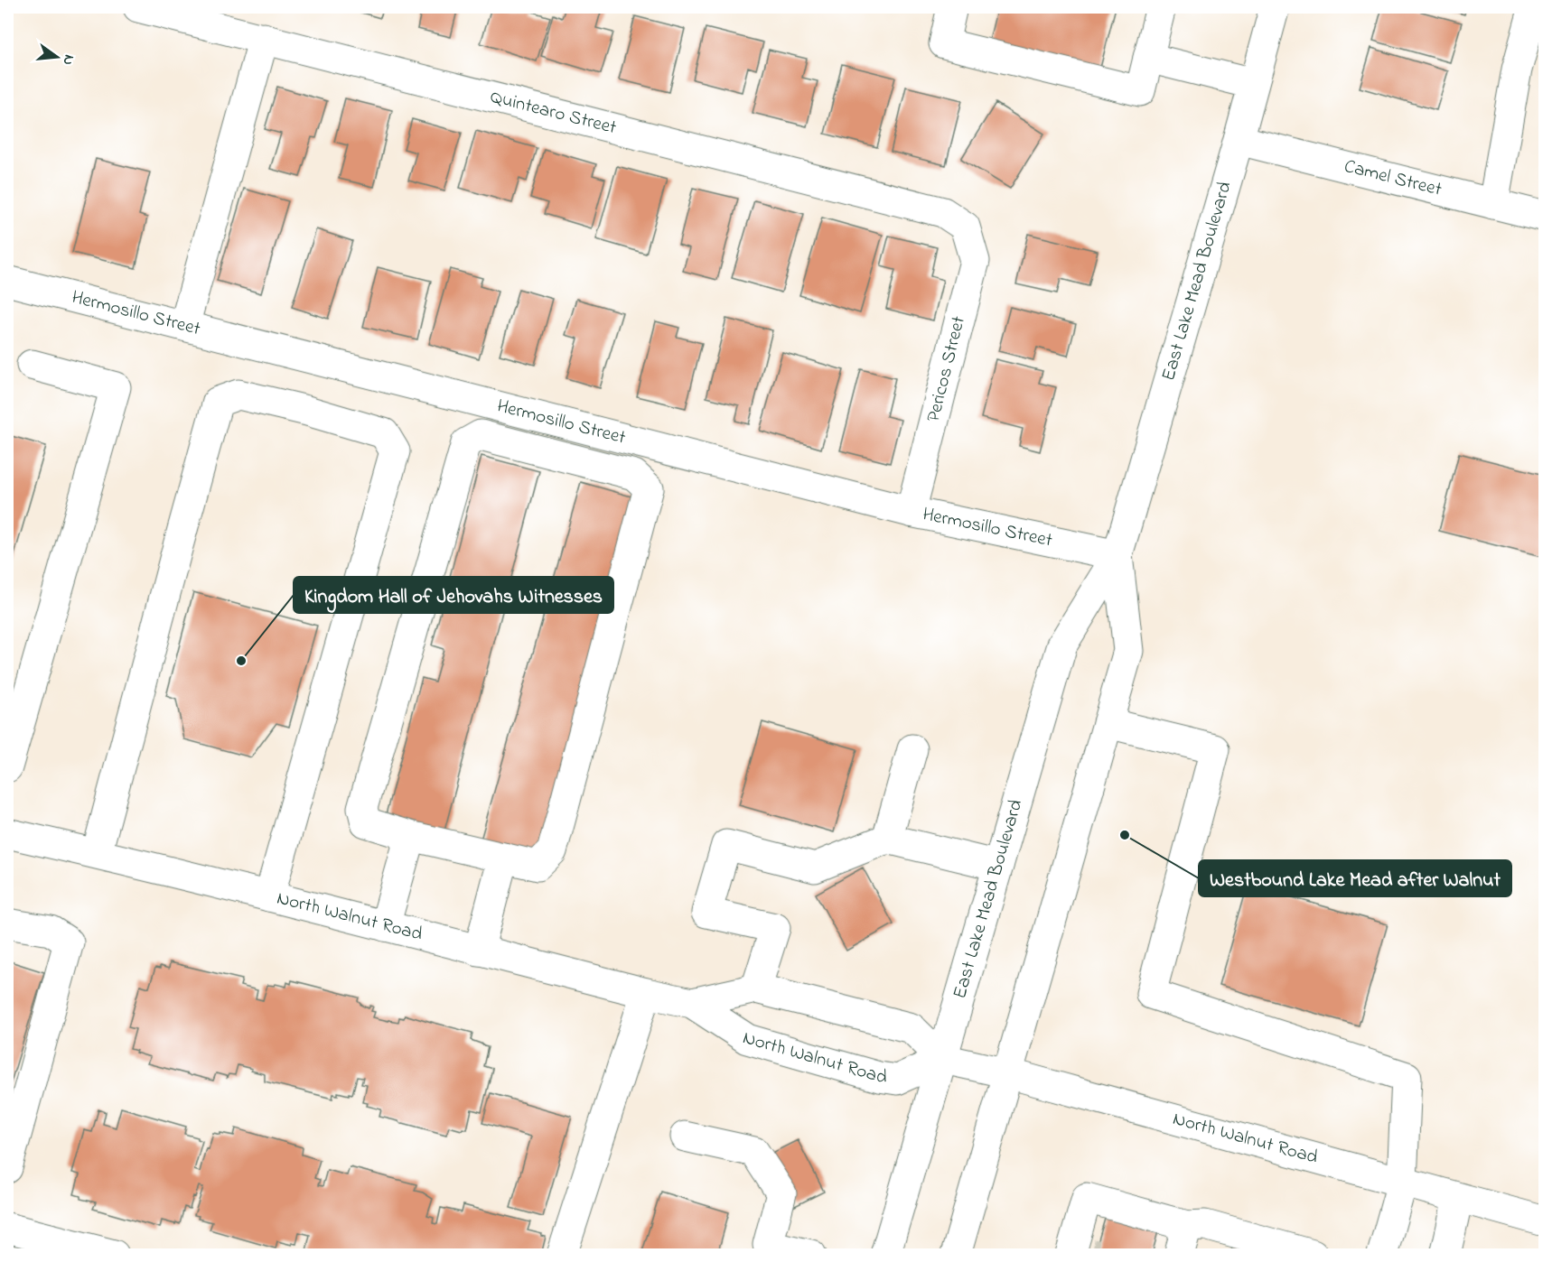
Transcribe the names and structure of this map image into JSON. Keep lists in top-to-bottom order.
{
  "streets": {
    "street": [
      "Quintearo Street",
      "Camel Street",
      "East Lake Mead Boulevard",
      "Hermosillo Street",
      "Pericos Street",
      "North Walnut Road"
    ]
  },
  "crossings": [
    ["Quintearo Street", "Pericos Street"],
    ["Camel Street", "East Lake Mead Boulevard"],
    ["East Lake Mead Boulevard", "Hermosillo Street"],
    ["East Lake Mead Boulevard", "North Walnut Road"],
    ["Hermosillo Street", "Pericos Street"]
  ],
  "places": ["Kingdom Hall of Jehovahs Witnesses", "Westbound Lake Mead after Walnut"],
  "north": "right"
}
